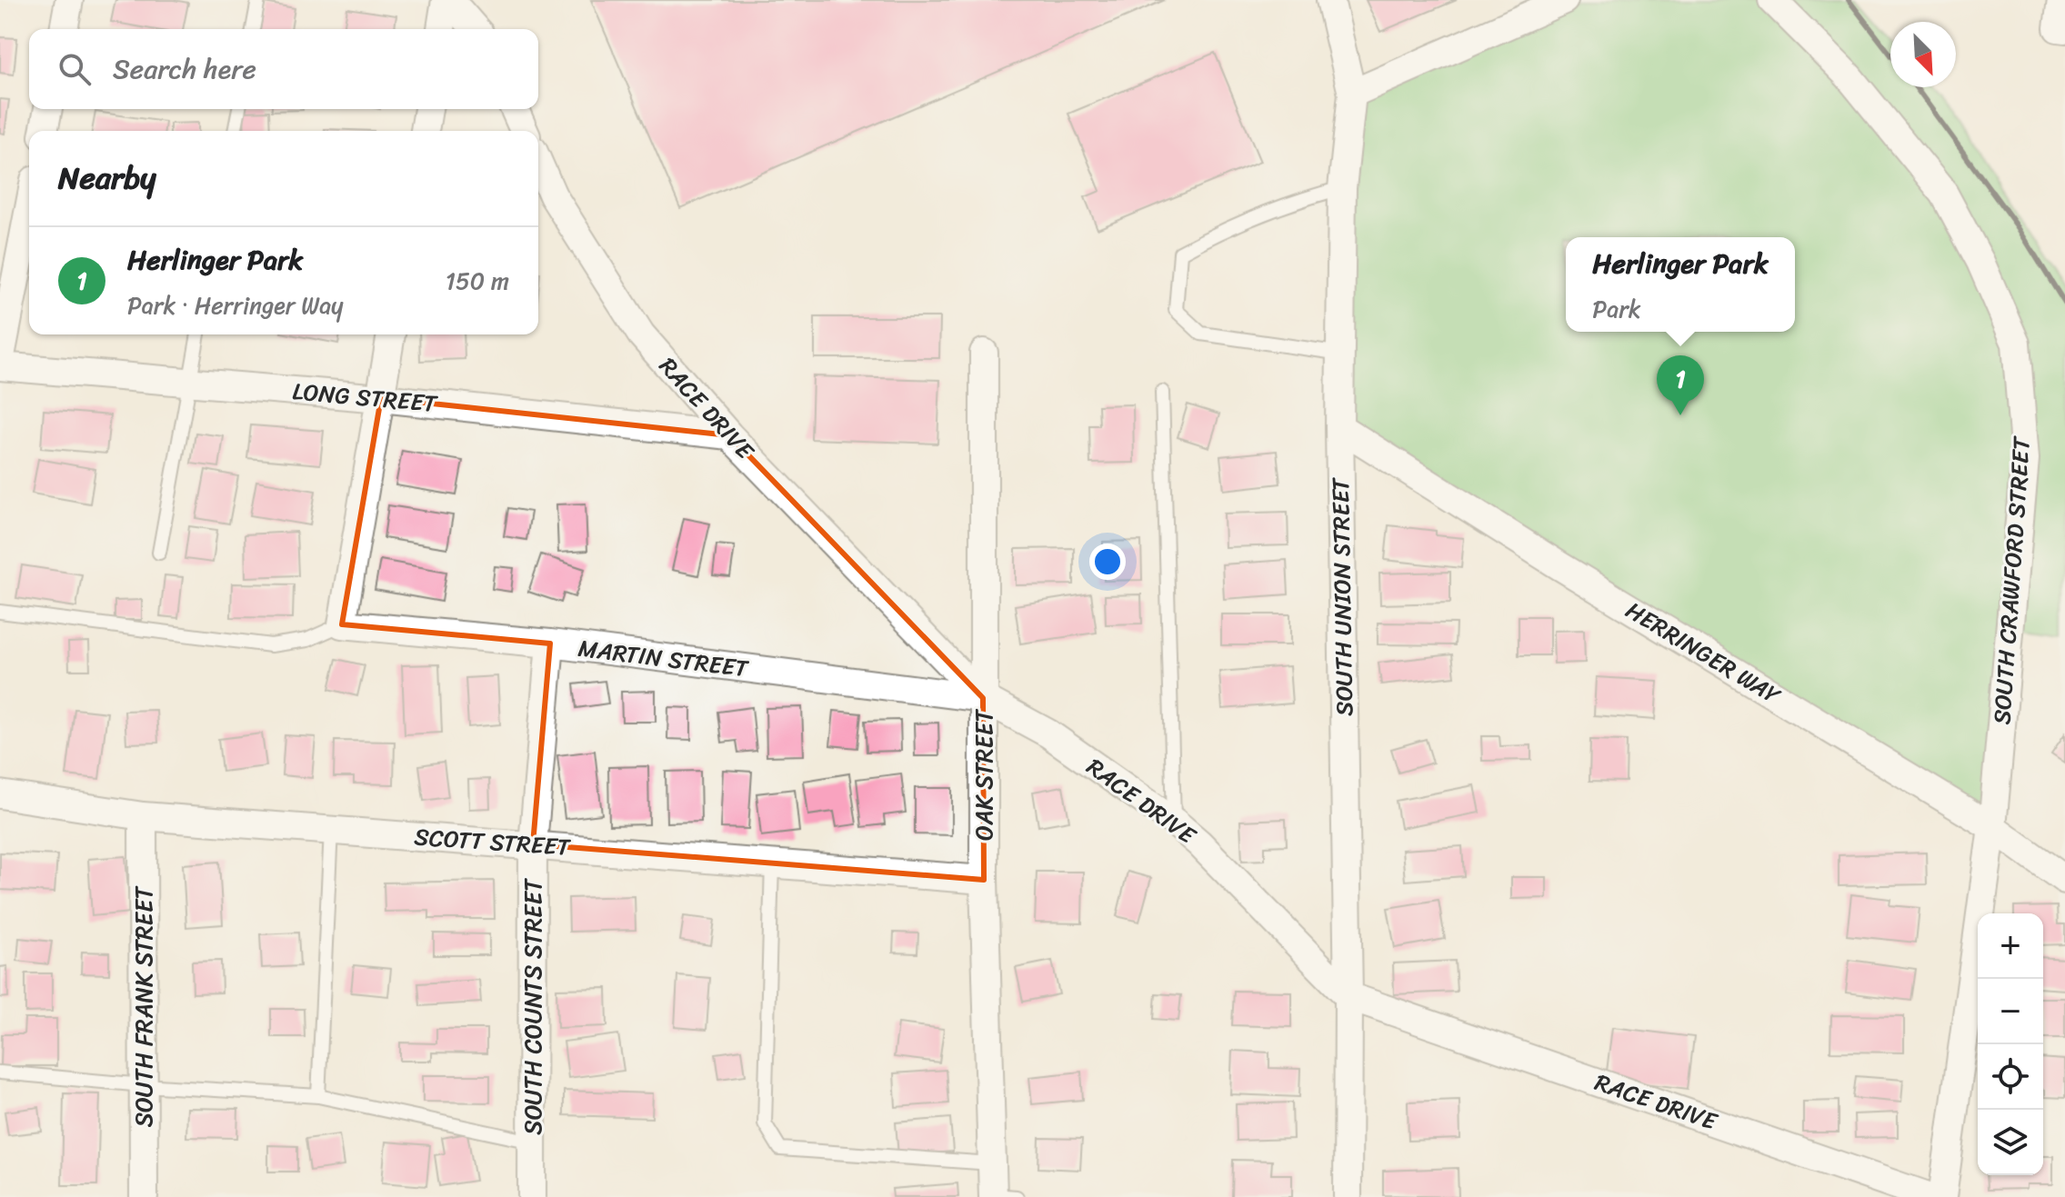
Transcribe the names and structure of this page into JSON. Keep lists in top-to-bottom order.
{
  "streets": {
    "street": [
      "LONG STREET",
      "RACE DRIVE",
      "SOUTH CRAWFORD STREET",
      "SOUTH UNION STREET",
      "HERRINGER WAY",
      "MARTIN STREET",
      "OAK STREET",
      "SCOTT STREET",
      "SOUTH FRANK STREET",
      "SOUTH COUNTS STREET"
    ]
  },
  "crossings": [
    ["LONG STREET", "RACE DRIVE"],
    ["RACE DRIVE", "SOUTH UNION STREET"],
    ["RACE DRIVE", "MARTIN STREET"],
    ["RACE DRIVE", "OAK STREET"],
    ["SOUTH CRAWFORD STREET", "HERRINGER WAY"],
    ["SOUTH UNION STREET", "HERRINGER WAY"],
    ["MARTIN STREET", "OAK STREET"],
    ["MARTIN STREET", "SOUTH COUNTS STREET"],
    ["OAK STREET", "SCOTT STREET"],
    ["SCOTT STREET", "SOUTH FRANK STREET"],
    ["SCOTT STREET", "SOUTH COUNTS STREET"]
  ],
  "north": "bottom right",
  "page": {
    "search": "Search here",
    "heading": "Nearby",
    "list": [
      {
        "mark": "1",
        "name": "Herlinger Park",
        "note": "Park · Herringer Way",
        "value": "150 m"
      }
    ],
    "popup": ["Herlinger Park", "Park"],
    "pins": "1",
    "map_buttons": ["+", "−"]
  }
}
